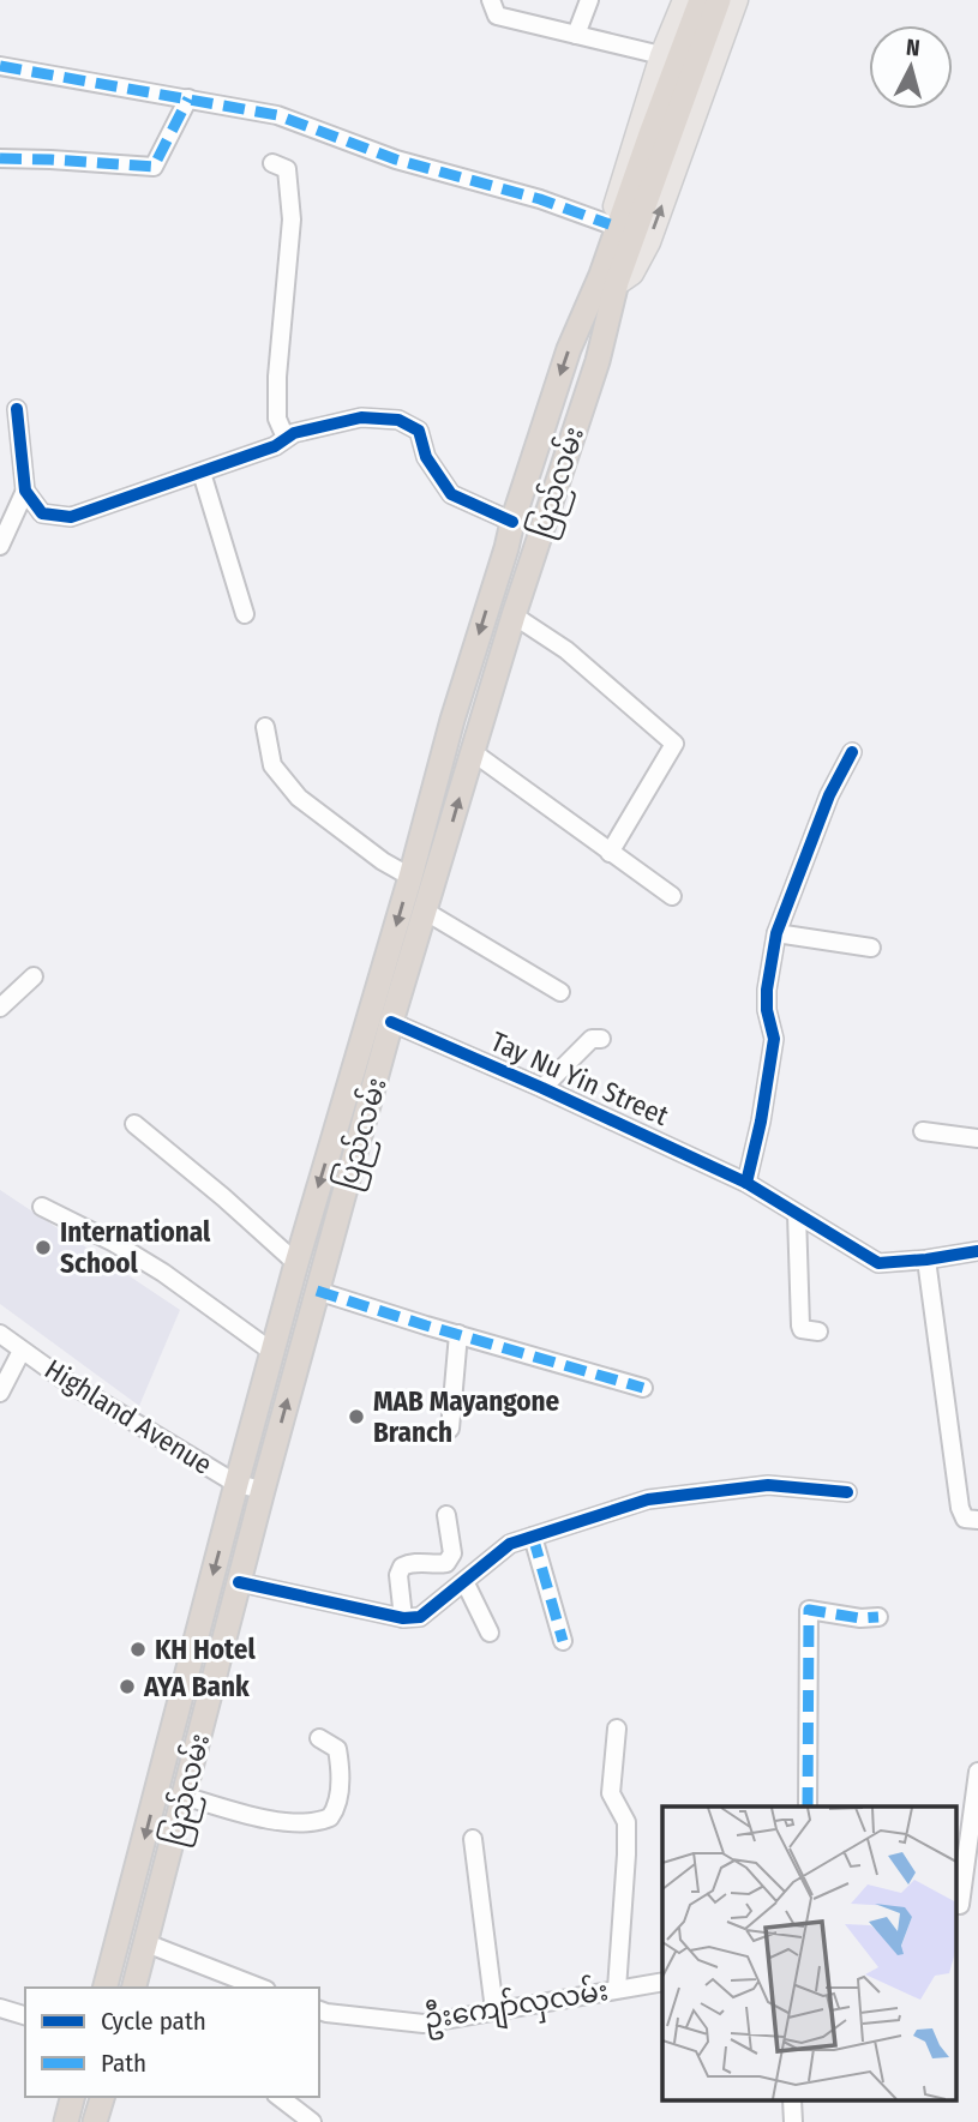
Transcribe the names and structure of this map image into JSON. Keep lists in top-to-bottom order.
{
  "streets": {
    "highway": ["ပြည်လမ်း"],
    "street": ["Tay Nu Yin Street", "Highland Avenue", "ဦးကျော်လှလမ်း"]
  },
  "crossings": [
    ["ပြည်လမ်း", "Tay Nu Yin Street"],
    ["ပြည်လမ်း", "Highland Avenue"]
  ],
  "places": [
    "International School",
    "MAB Mayangone Branch",
    "KH Hotel",
    "AYA Bank"
  ],
  "legend": ["Cycle path", "Path"],
  "north": "top"
}
